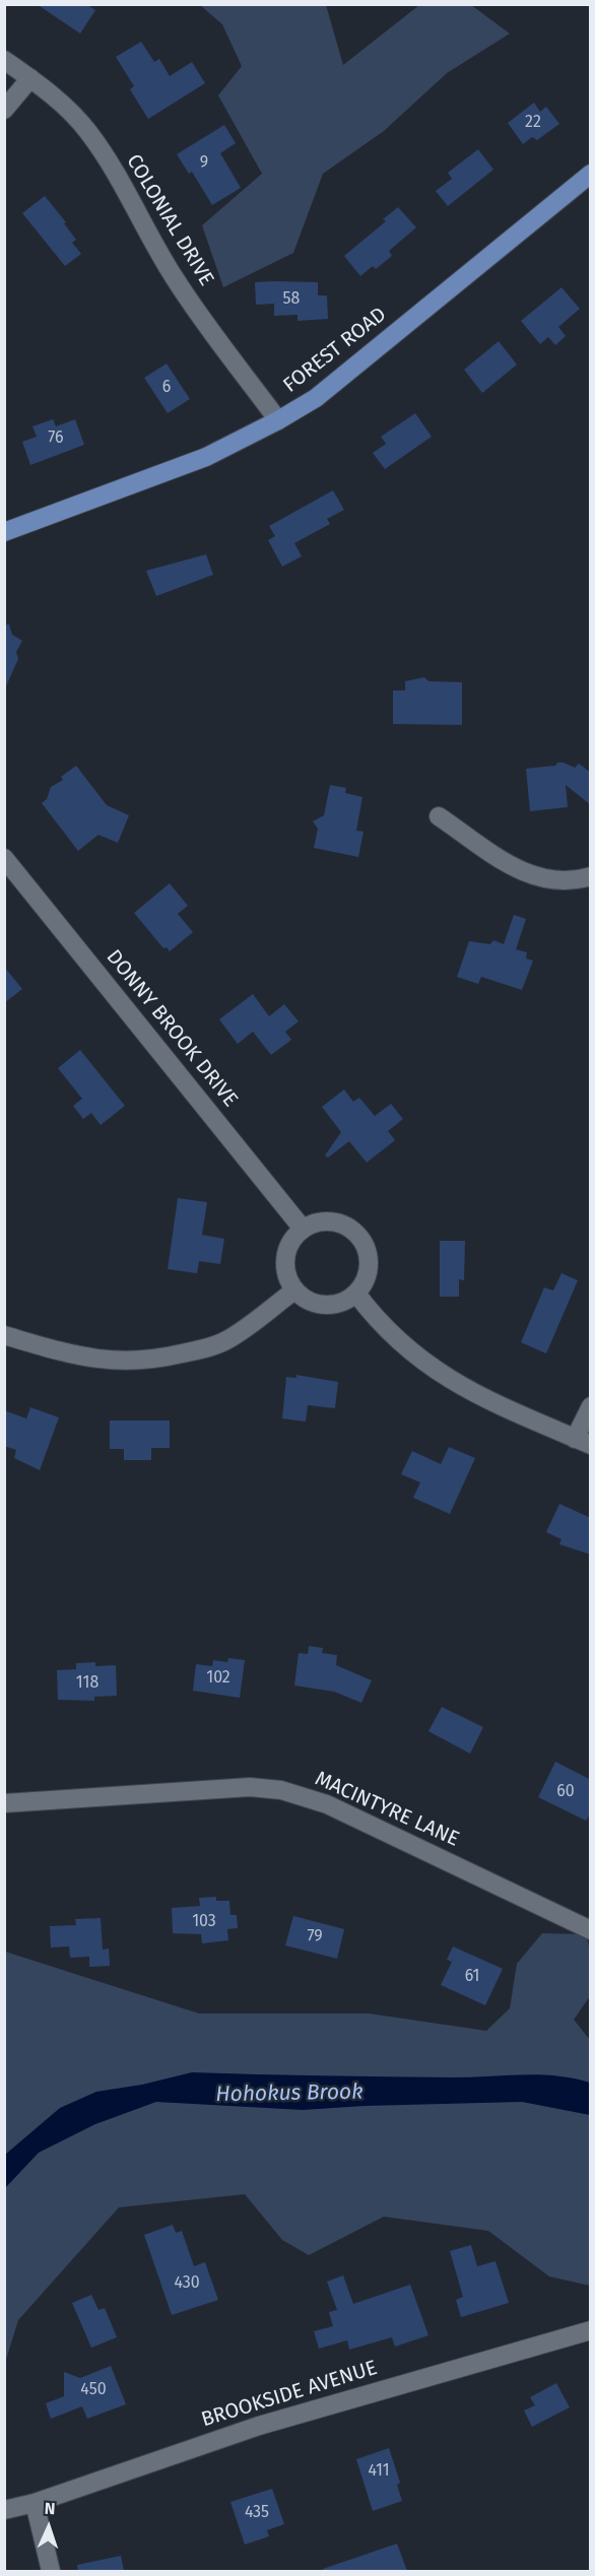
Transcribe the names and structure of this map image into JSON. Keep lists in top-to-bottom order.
{
  "streets": {
    "main road": ["FOREST ROAD"],
    "street": [
      "COLONIAL DRIVE",
      "DONNY BROOK DRIVE",
      "MACINTYRE LANE",
      "BROOKSIDE AVENUE"
    ]
  },
  "crossings": [
    ["COLONIAL DRIVE", "FOREST ROAD"]
  ],
  "water": ["Hohokus Brook"],
  "house_numbers": [
    "22",
    "9",
    "58",
    "6",
    "76",
    "102",
    "118",
    "60",
    "103",
    "79",
    "61",
    "430",
    "450",
    "411",
    "435"
  ],
  "north": "top"
}
